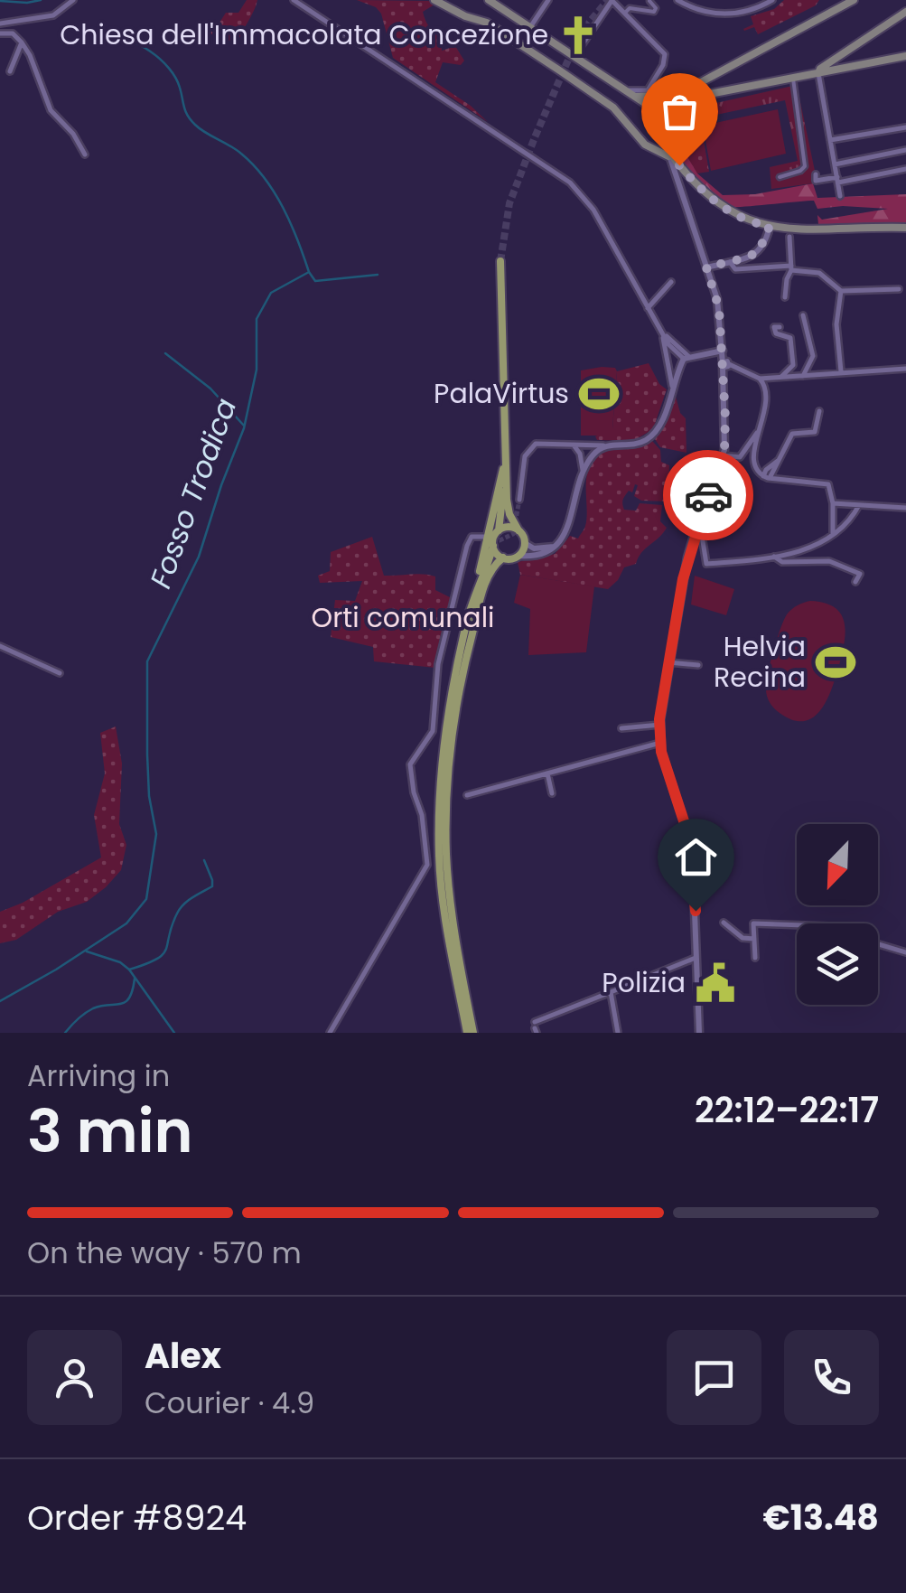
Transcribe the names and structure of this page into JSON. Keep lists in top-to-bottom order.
{
  "water": ["Fosso Trodica"],
  "parks": ["Orti comunali"],
  "places": {
    "church": ["Chiesa dell'Immacolata Concezione"],
    "sports": ["PalaVirtus", "Helvia Recina"],
    "public building": ["Polizia"]
  },
  "north": "bottom left",
  "page": {
    "heading": ["3 min", "Arriving in", "22:12–22:17"],
    "panel": [
      "Alex",
      "Courier · 4.9",
      "Order #8924",
      "€13.48"
    ],
    "bar": "On the way · 570 m"
  }
}
